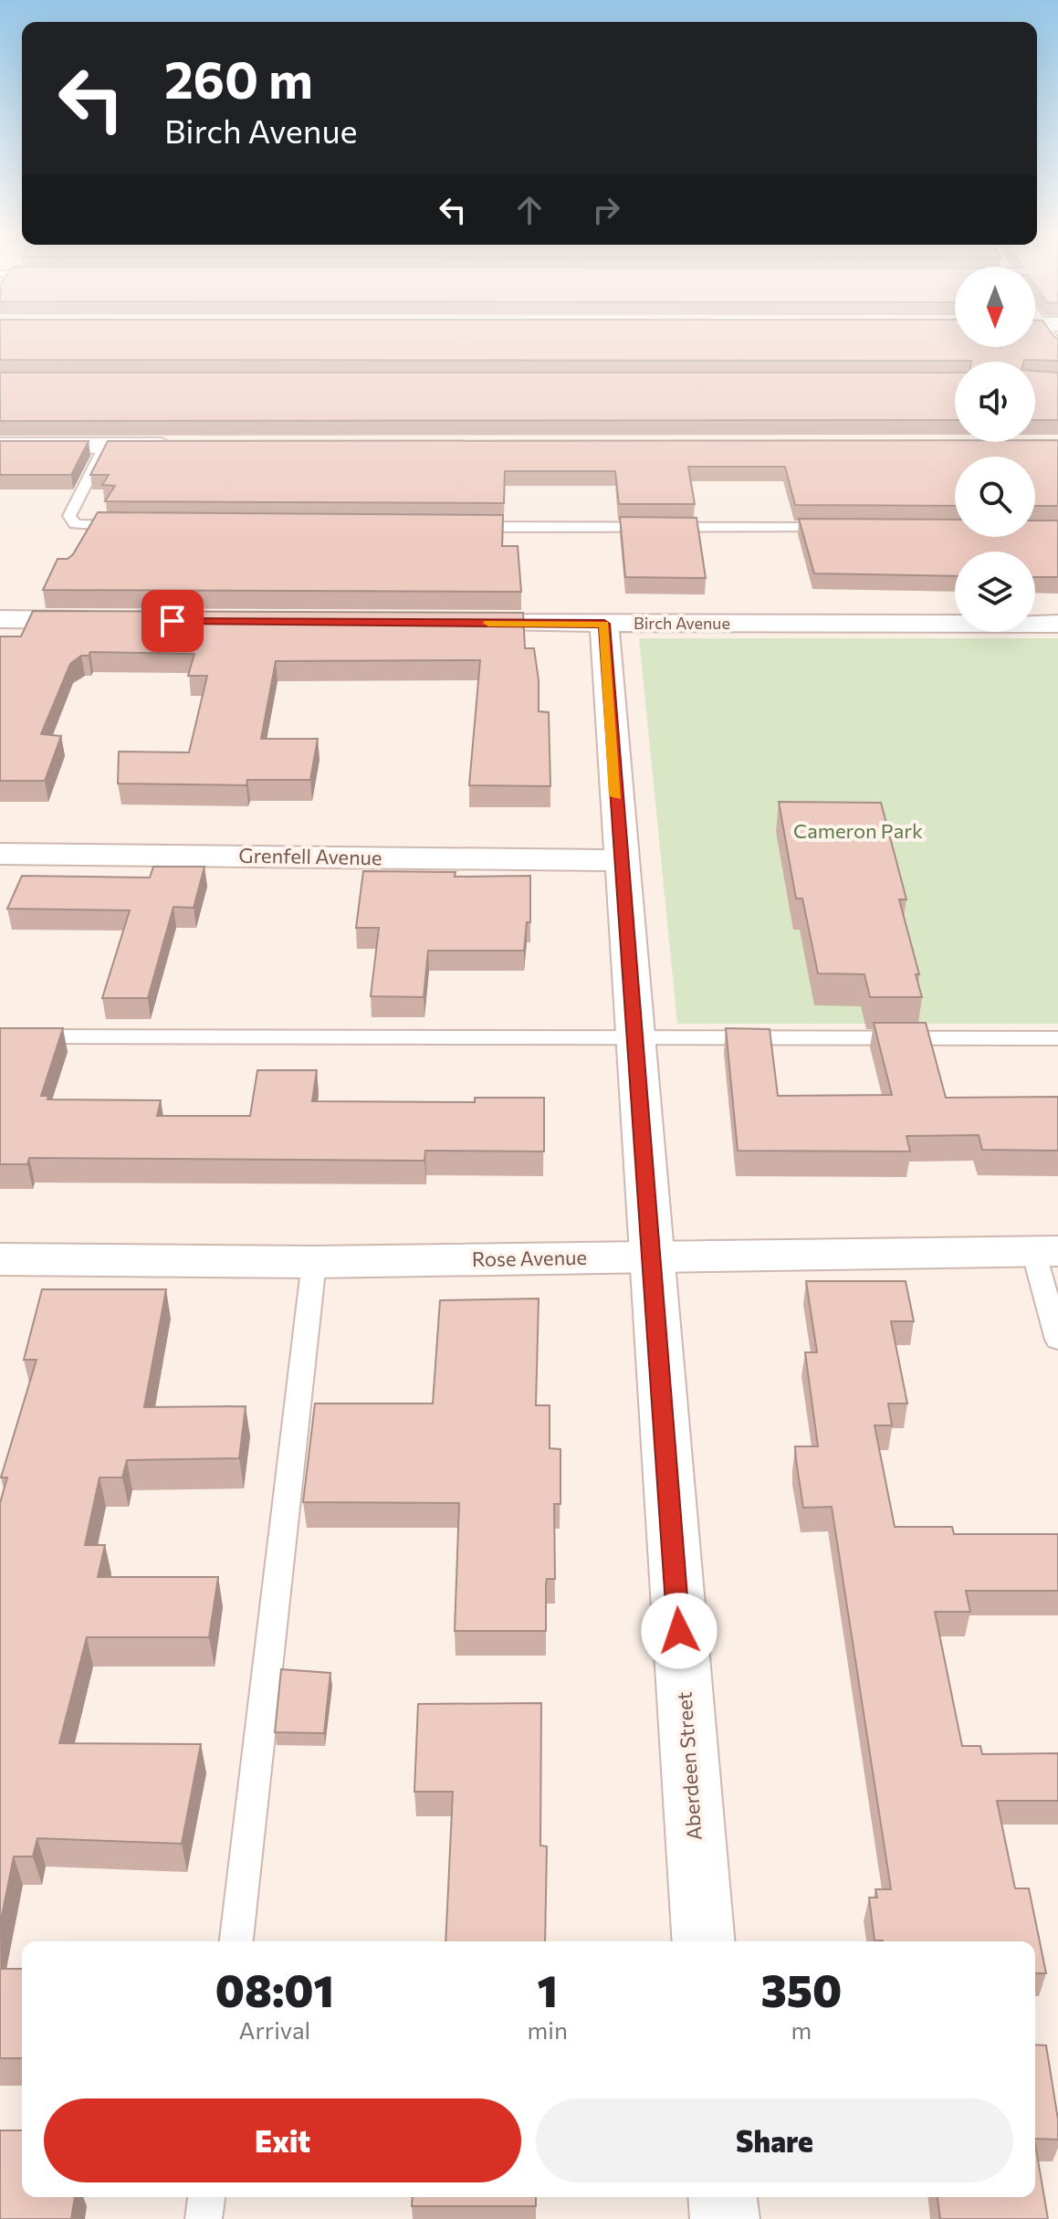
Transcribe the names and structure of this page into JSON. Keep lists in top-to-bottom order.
{
  "streets": {
    "street": [
      "Birch Avenue",
      "Grenfell Avenue",
      "Rose Avenue",
      "Aberdeen Street"
    ]
  },
  "crossings": [
    ["Birch Avenue", "Aberdeen Street"],
    ["Grenfell Avenue", "Aberdeen Street"],
    ["Rose Avenue", "Aberdeen Street"]
  ],
  "parks": ["Cameron Park"],
  "north": "bottom",
  "page": {
    "turn": ["260 m", "Birch Avenue"],
    "eta": [
      "08:01",
      "Arrival",
      "1",
      "min",
      "350",
      "m"
    ],
    "buttons": ["Exit", "Share"]
  }
}
